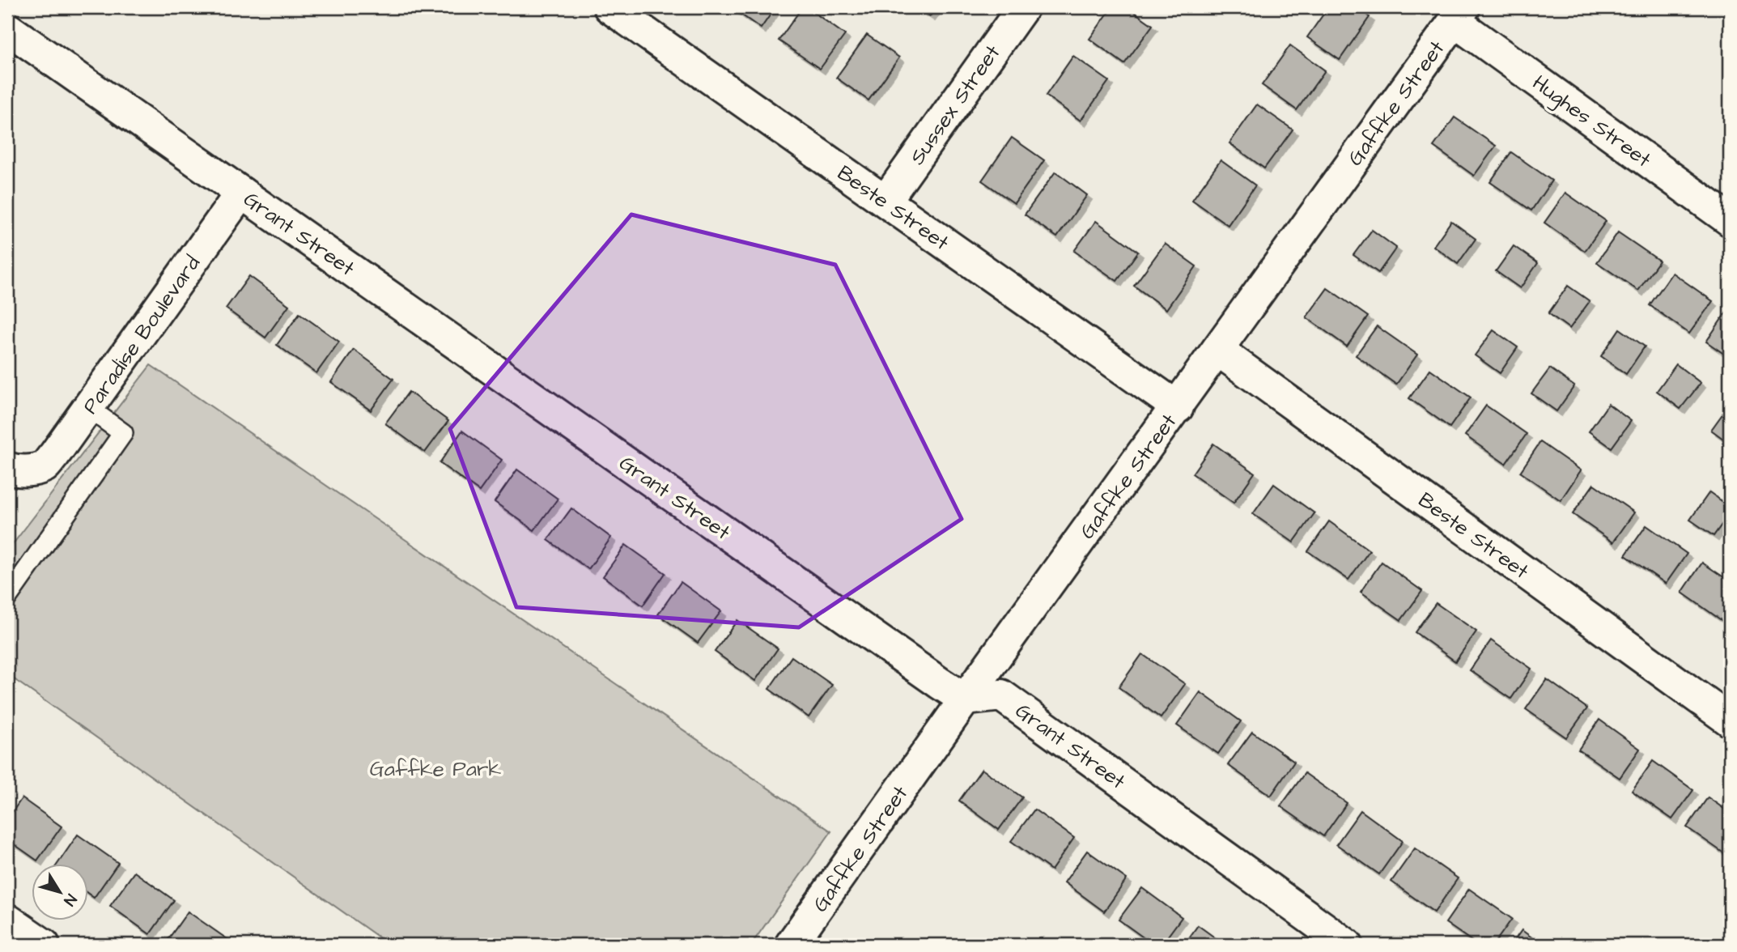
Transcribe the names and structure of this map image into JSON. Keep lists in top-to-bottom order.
{
  "streets": {
    "street": [
      "Gaffke Street",
      "Sussex Street",
      "Hughes Street",
      "Beste Street",
      "Grant Street",
      "Paradise Boulevard"
    ]
  },
  "crossings": [
    ["Gaffke Street", "Hughes Street"],
    ["Gaffke Street", "Beste Street"],
    ["Gaffke Street", "Grant Street"],
    ["Sussex Street", "Beste Street"],
    ["Grant Street", "Paradise Boulevard"]
  ],
  "parks": ["Gaffke Park"],
  "north": "bottom right"
}
